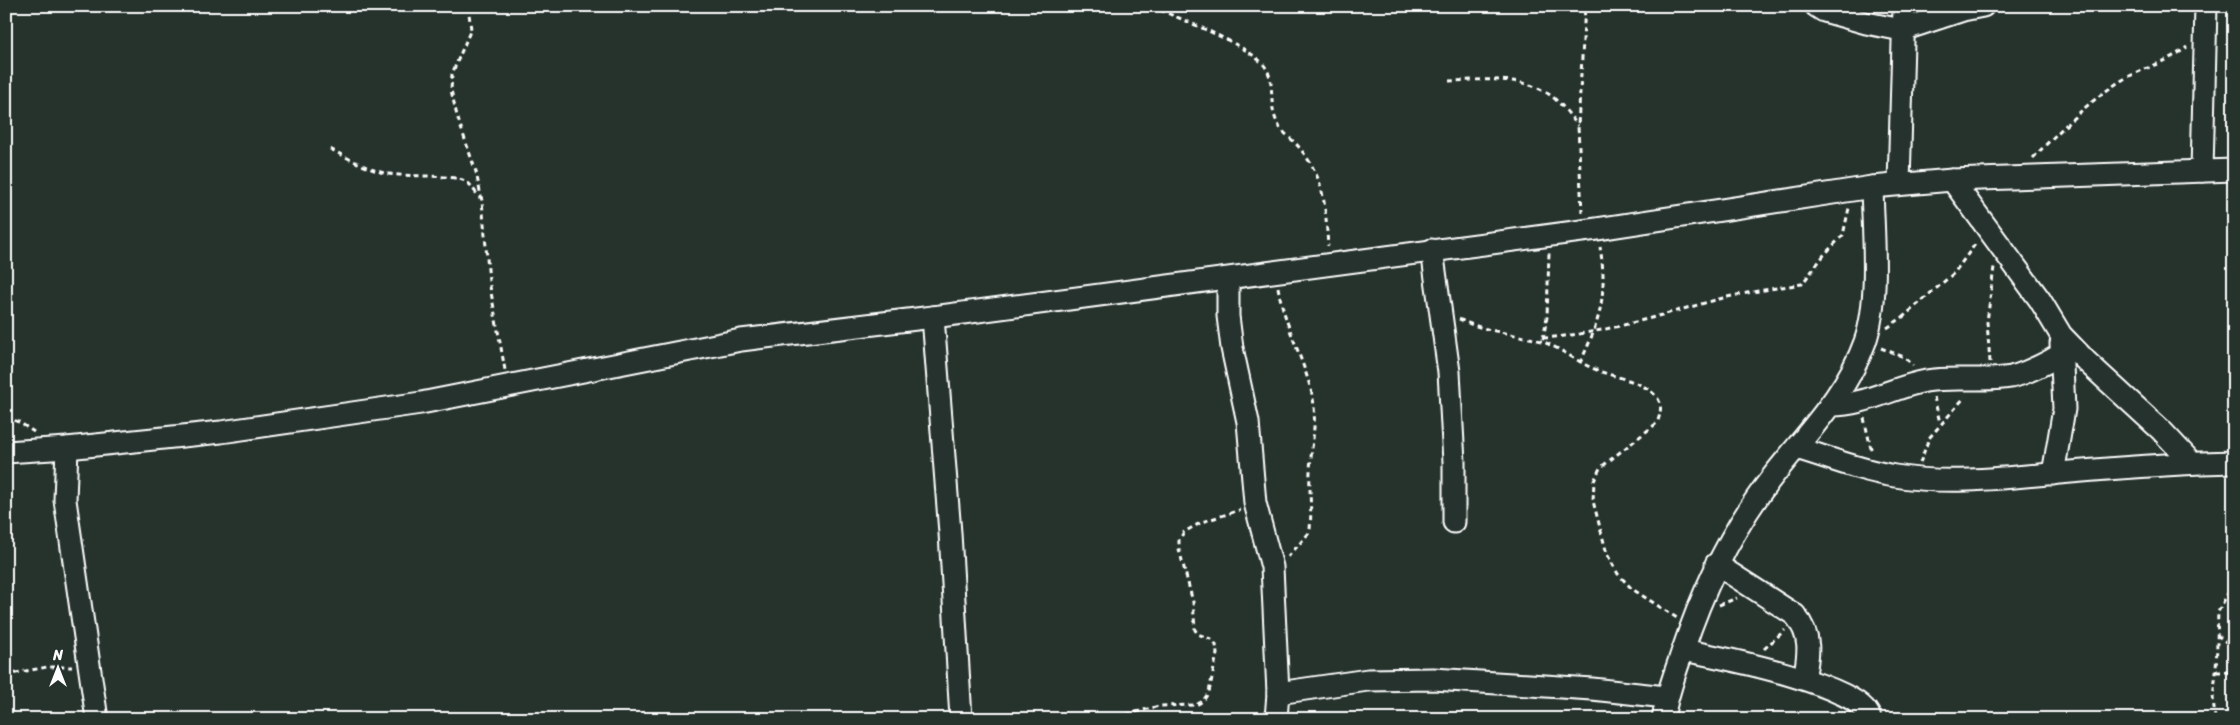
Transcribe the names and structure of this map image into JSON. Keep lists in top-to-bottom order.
{
  "north": "top"
}
